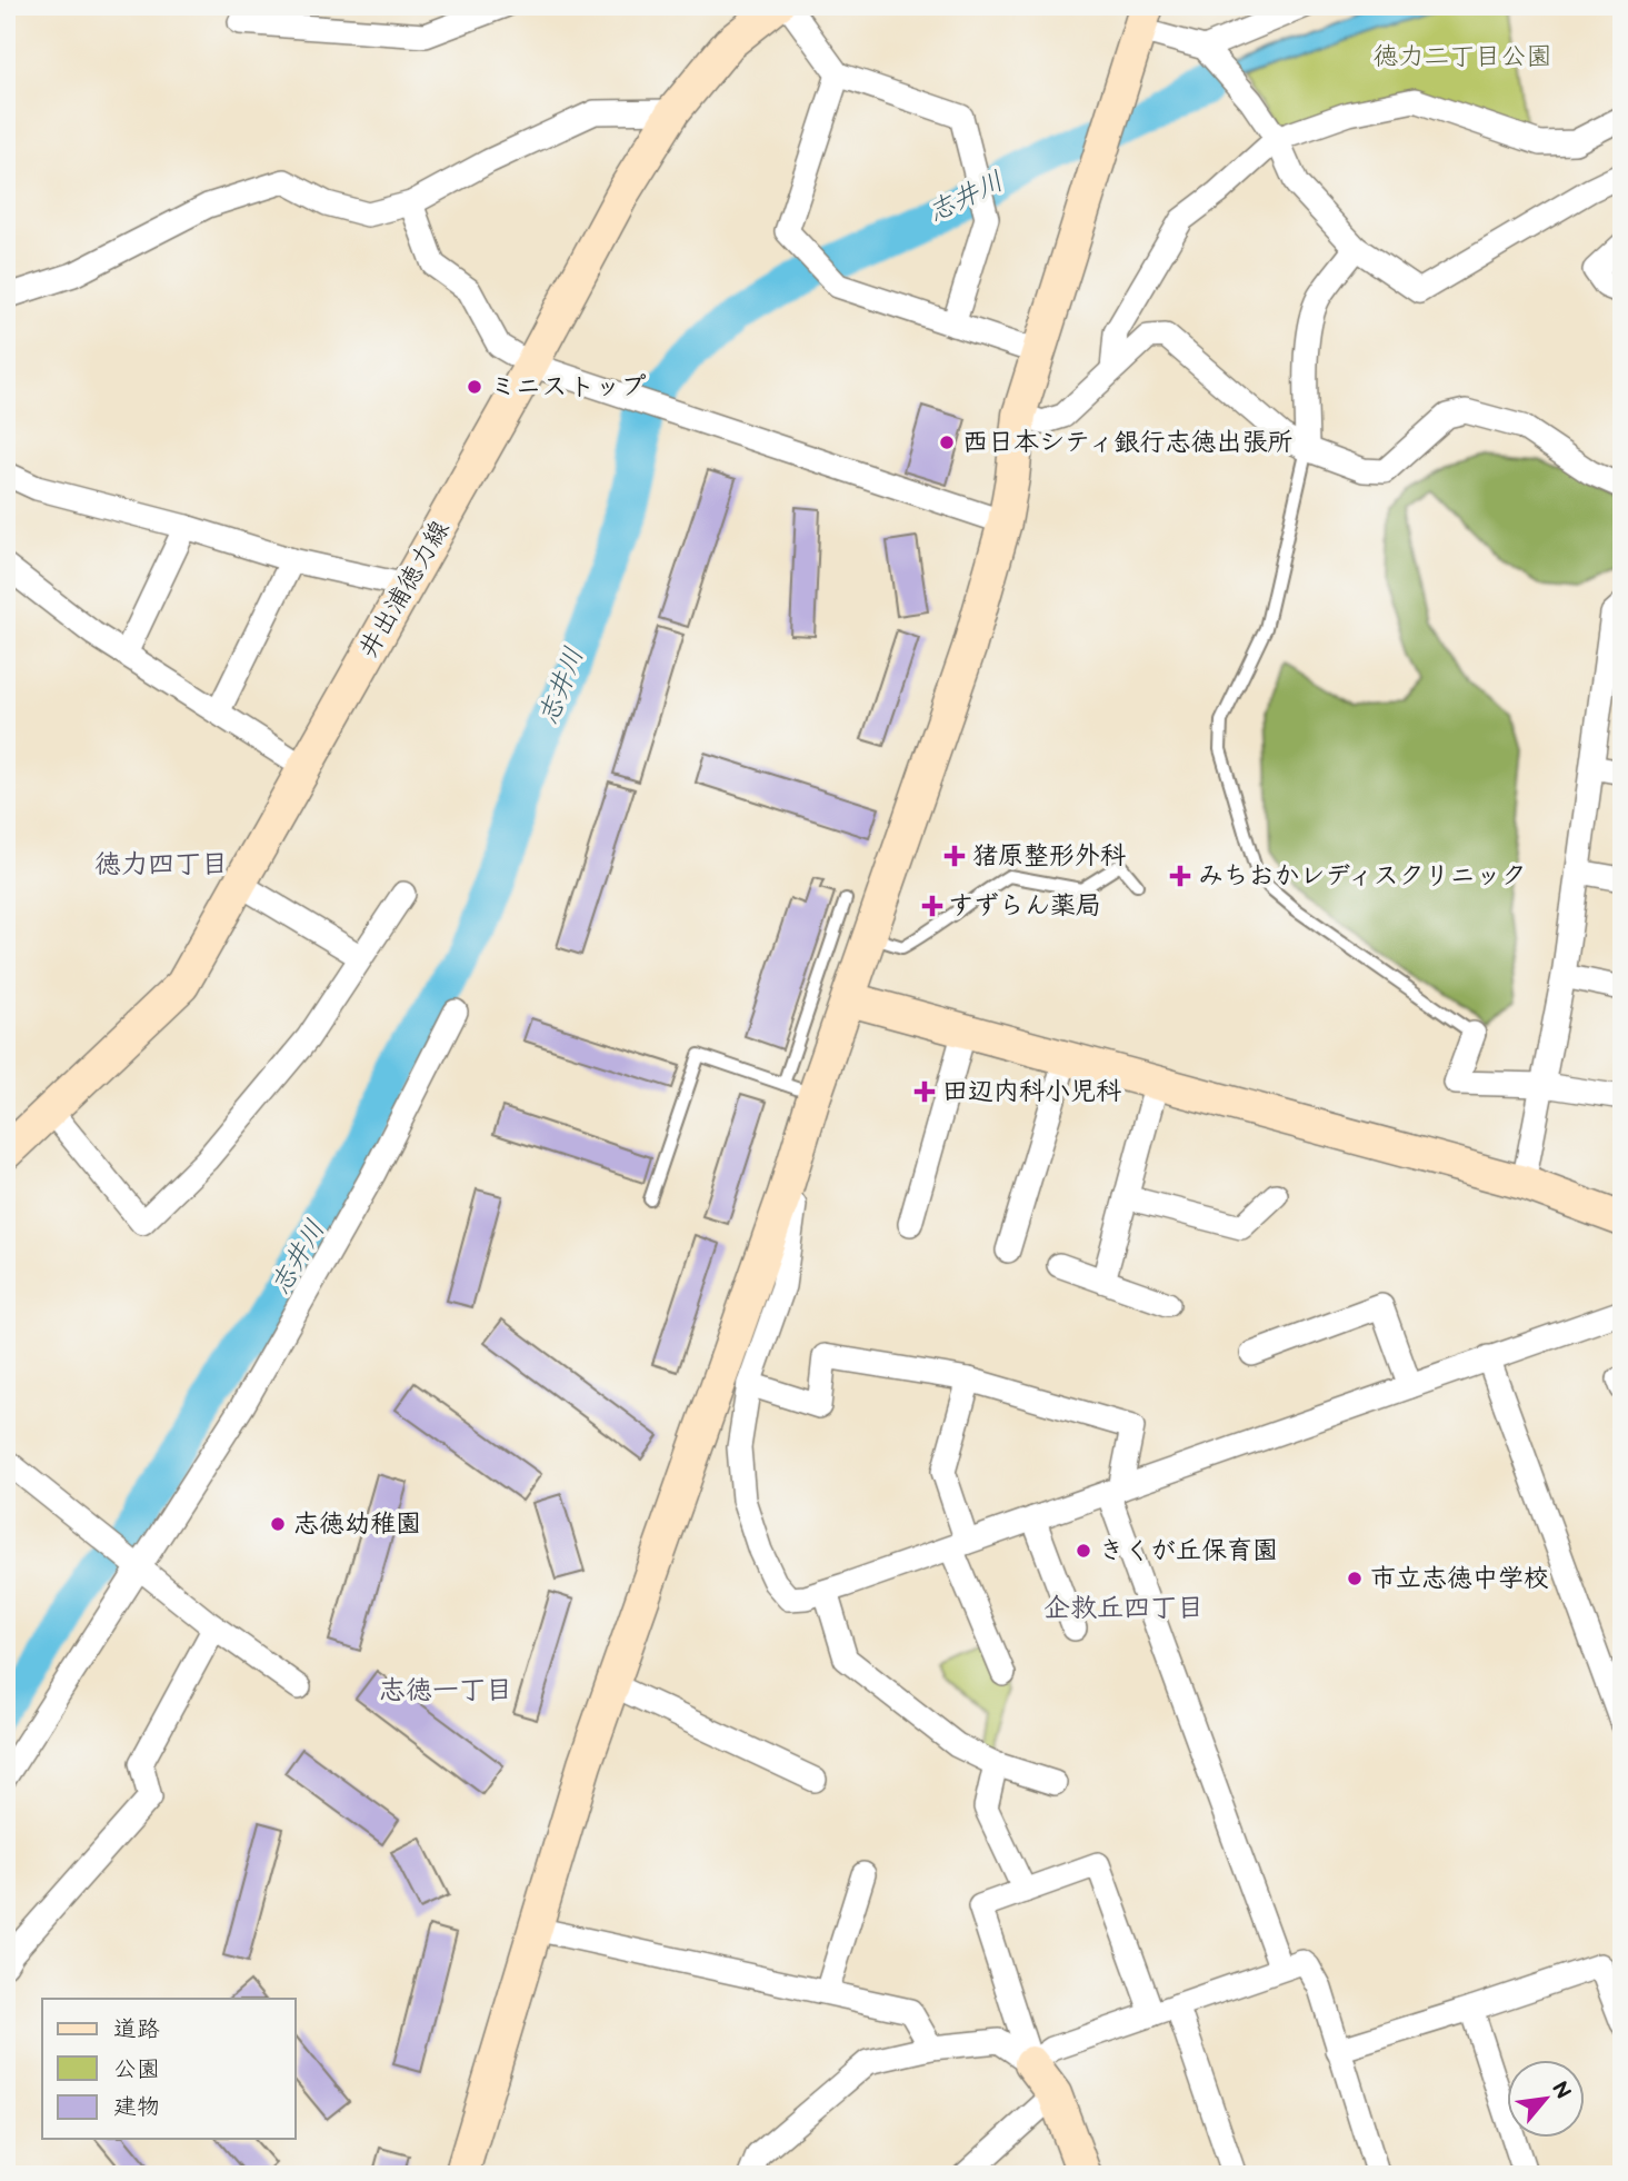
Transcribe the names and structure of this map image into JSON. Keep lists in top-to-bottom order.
{
  "streets": {
    "street": ["井出浦徳力線"]
  },
  "districts": ["徳力四丁目", "企救丘四丁目", "志徳一丁目"],
  "water": ["志井川"],
  "parks": ["徳力二丁目公園"],
  "places": {
    "other": [
      "ミニストップ",
      "西日本シティ銀行志徳出張所",
      "志徳幼稚園",
      "きくが丘保育園",
      "市立志徳中学校"
    ],
    "health": [
      "猪原整形外科",
      "みちおかレディスクリニック",
      "すずらん薬局",
      "田辺内科小児科"
    ]
  },
  "legend": ["道路", "公園", "建物"],
  "north": "top right"
}
